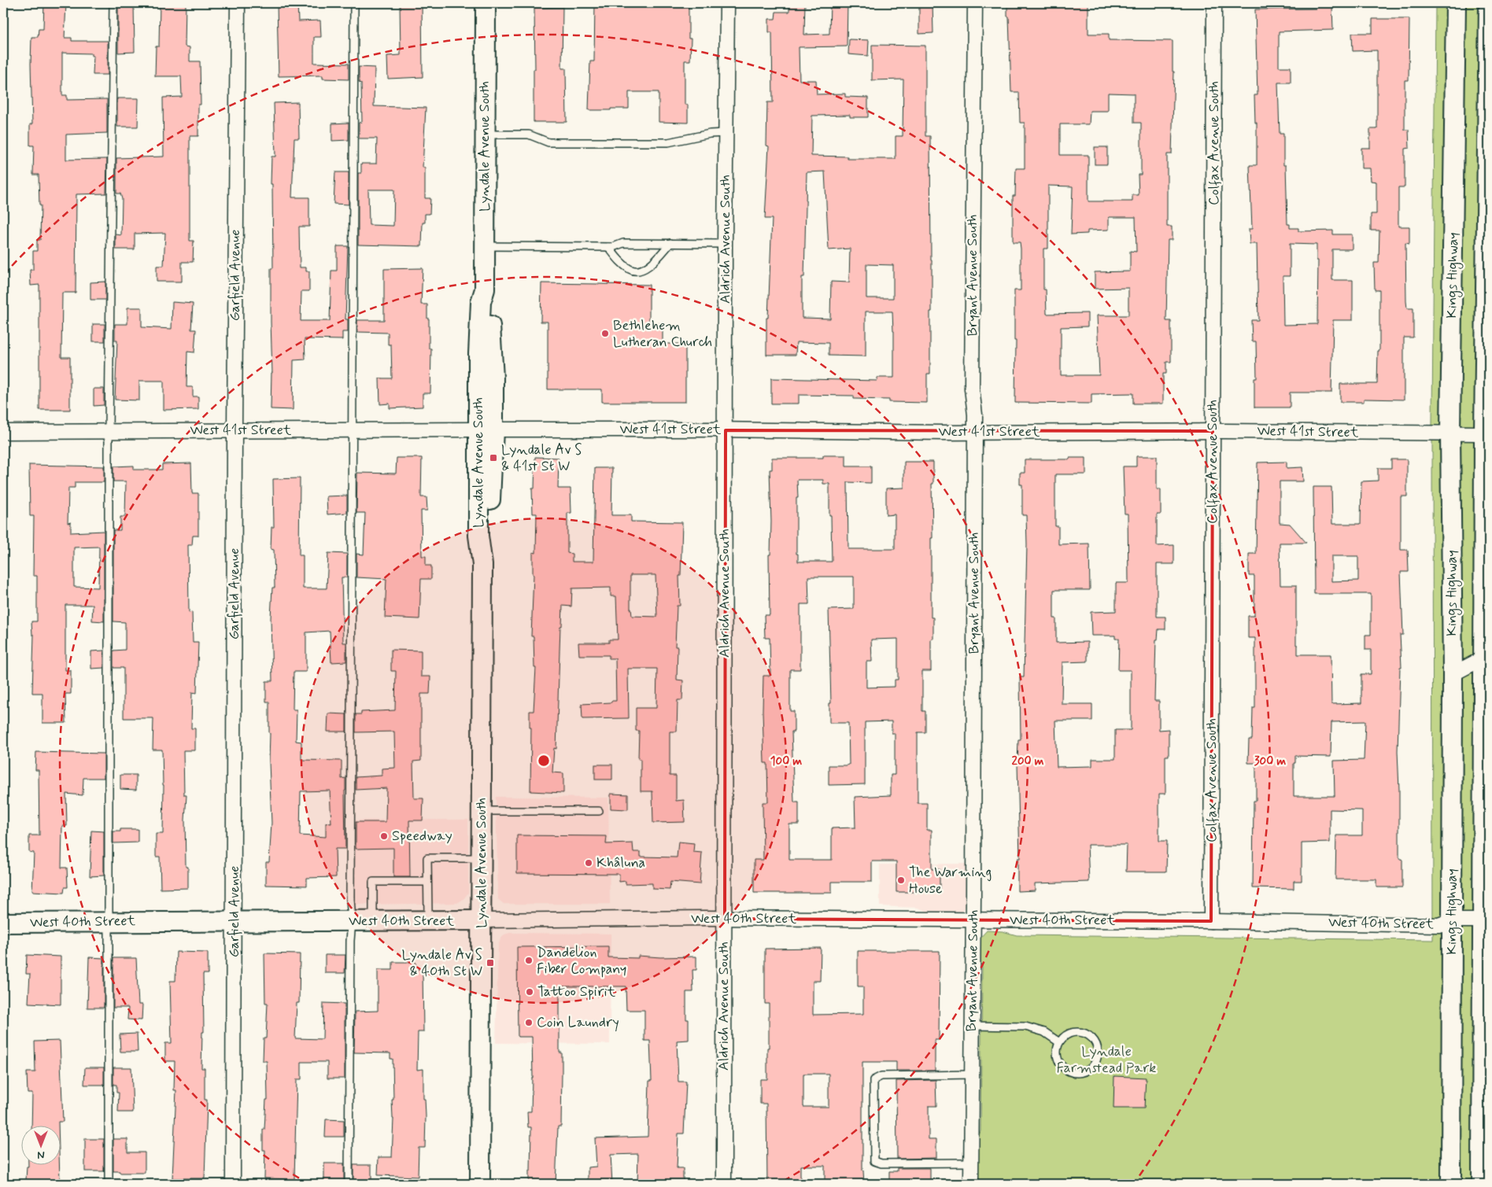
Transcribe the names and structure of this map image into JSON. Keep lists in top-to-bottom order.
{
  "streets": {
    "street": [
      "Colfax Avenue South",
      "Lyndale Avenue South",
      "Aldrich Avenue South",
      "Garfield Avenue",
      "Bryant Avenue South",
      "Kings Highway",
      "West 41st Street",
      "West 40th Street"
    ]
  },
  "crossings": [
    ["Colfax Avenue South", "West 41st Street"],
    ["Colfax Avenue South", "West 40th Street"],
    ["Lyndale Avenue South", "West 41st Street"],
    ["Lyndale Avenue South", "West 40th Street"],
    ["Aldrich Avenue South", "West 41st Street"],
    ["Aldrich Avenue South", "West 40th Street"],
    ["Garfield Avenue", "West 41st Street"],
    ["Garfield Avenue", "West 40th Street"],
    ["Bryant Avenue South", "West 41st Street"],
    ["Bryant Avenue South", "West 40th Street"],
    ["Kings Highway", "West 41st Street"],
    ["Kings Highway", "West 40th Street"]
  ],
  "parks": ["Lyndale Farmstead Park"],
  "places": {
    "other": [
      "Bethlehem Lutheran Church",
      "Speedway",
      "Khâluna",
      "The Warming House",
      "Dandelion Fiber Company",
      "Tattoo Spirit",
      "Coin Laundry"
    ],
    "transit": ["Lyndale Av S & 41st St W", "Lyndale Av S & 40th St W"]
  },
  "north": "bottom",
  "rings": ["100 m", "200 m", "300 m"]
}
